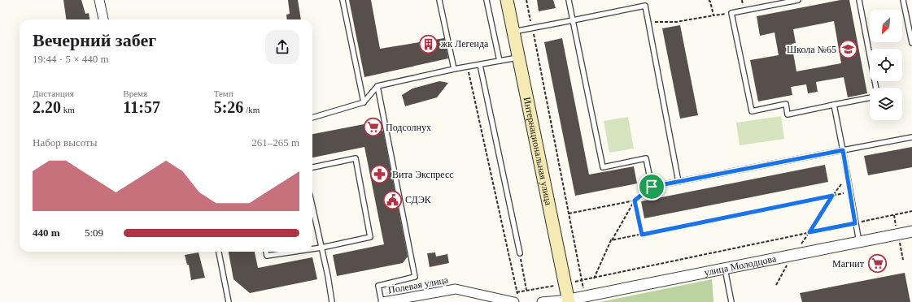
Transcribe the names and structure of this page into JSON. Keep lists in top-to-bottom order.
{
  "streets": {
    "main road": ["Интернациональная улица"],
    "street": ["улица Молодцова", "Полевая улица"]
  },
  "crossings": [
    ["Интернациональная улица", "улица Молодцова"]
  ],
  "places": {
    "building": ["жк Легенда"],
    "school or university": ["Школа №65"],
    "supermarket": ["Подсолнух", "Магнит"],
    "pharmacy": ["Вита Экспресс"],
    "public building": ["СДЭК"]
  },
  "north": "bottom left",
  "page": {
    "heading": ["Вечерний забег", "19:44 · 5 × 440 m"],
    "stats": [
      ["Дистанция", "2.20 km"],
      ["Время", "11:57"],
      ["Темп", "5:26 /km"]
    ],
    "chart": ["Набор высоты", "261–265 m"],
    "list": [
      {
        "name": "440 m",
        "note": "5:09"
      }
    ]
  }
}
